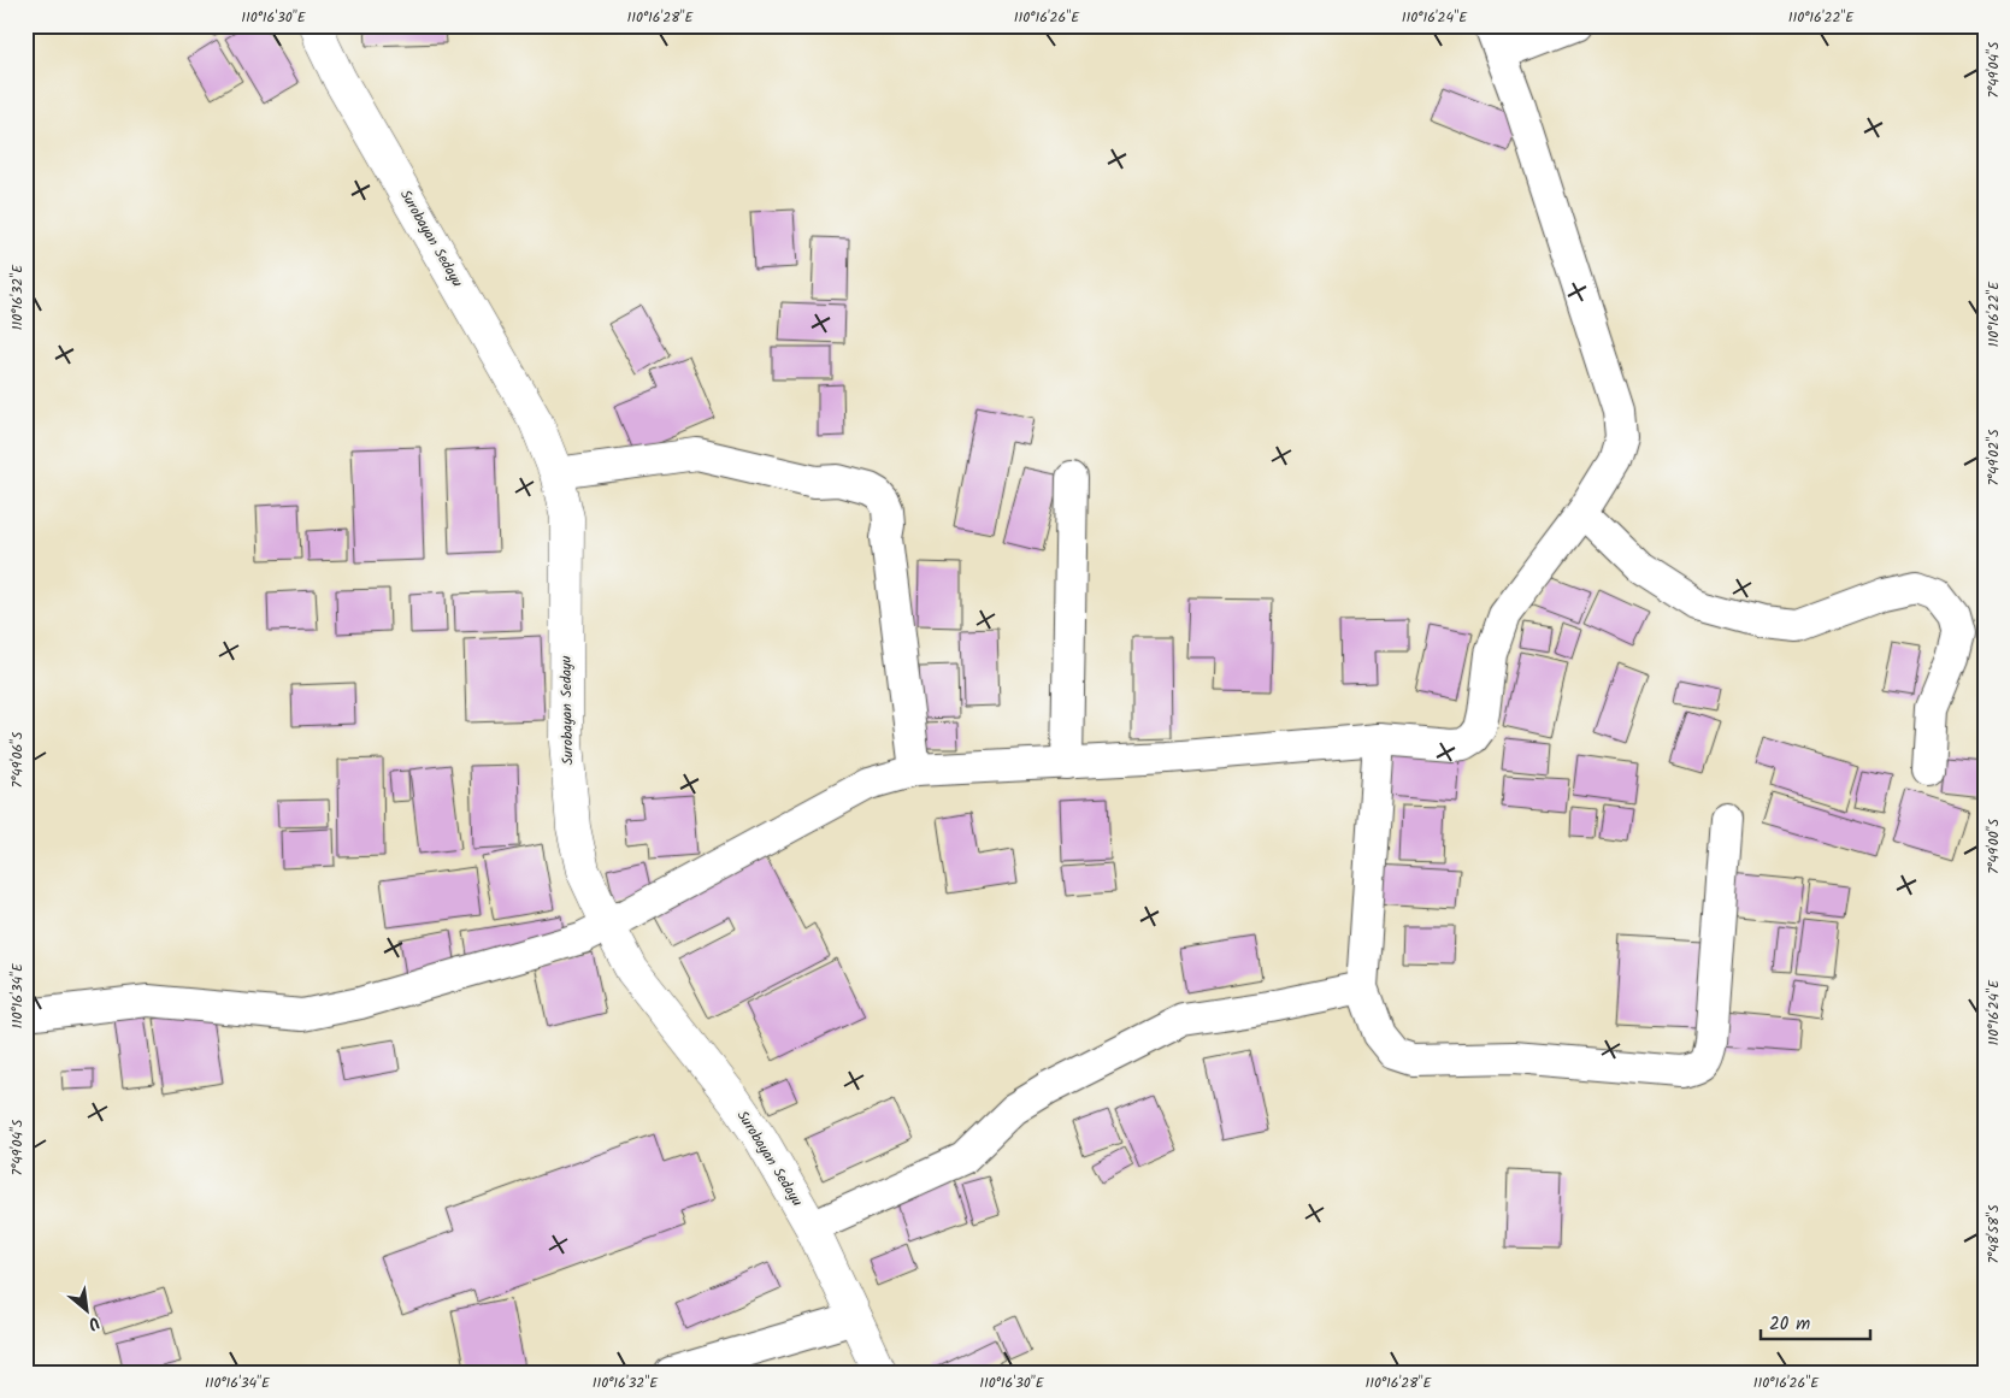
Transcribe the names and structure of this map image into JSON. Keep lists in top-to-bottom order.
{
  "streets": {
    "main road": ["Surobayan Sedayu"]
  },
  "scale_bar": "20 m",
  "north": "bottom right",
  "coordinates": [
    "110°16'30\"E",
    "110°16'28\"E",
    "110°16'26\"E",
    "110°16'24\"E",
    "110°16'22\"E",
    "7°49'04\"S",
    "110°16'32\"E",
    "7°49'02\"S",
    "7°49'06\"S",
    "7°49'00\"S",
    "110°16'34\"E",
    "7°48'58\"S"
  ]
}
